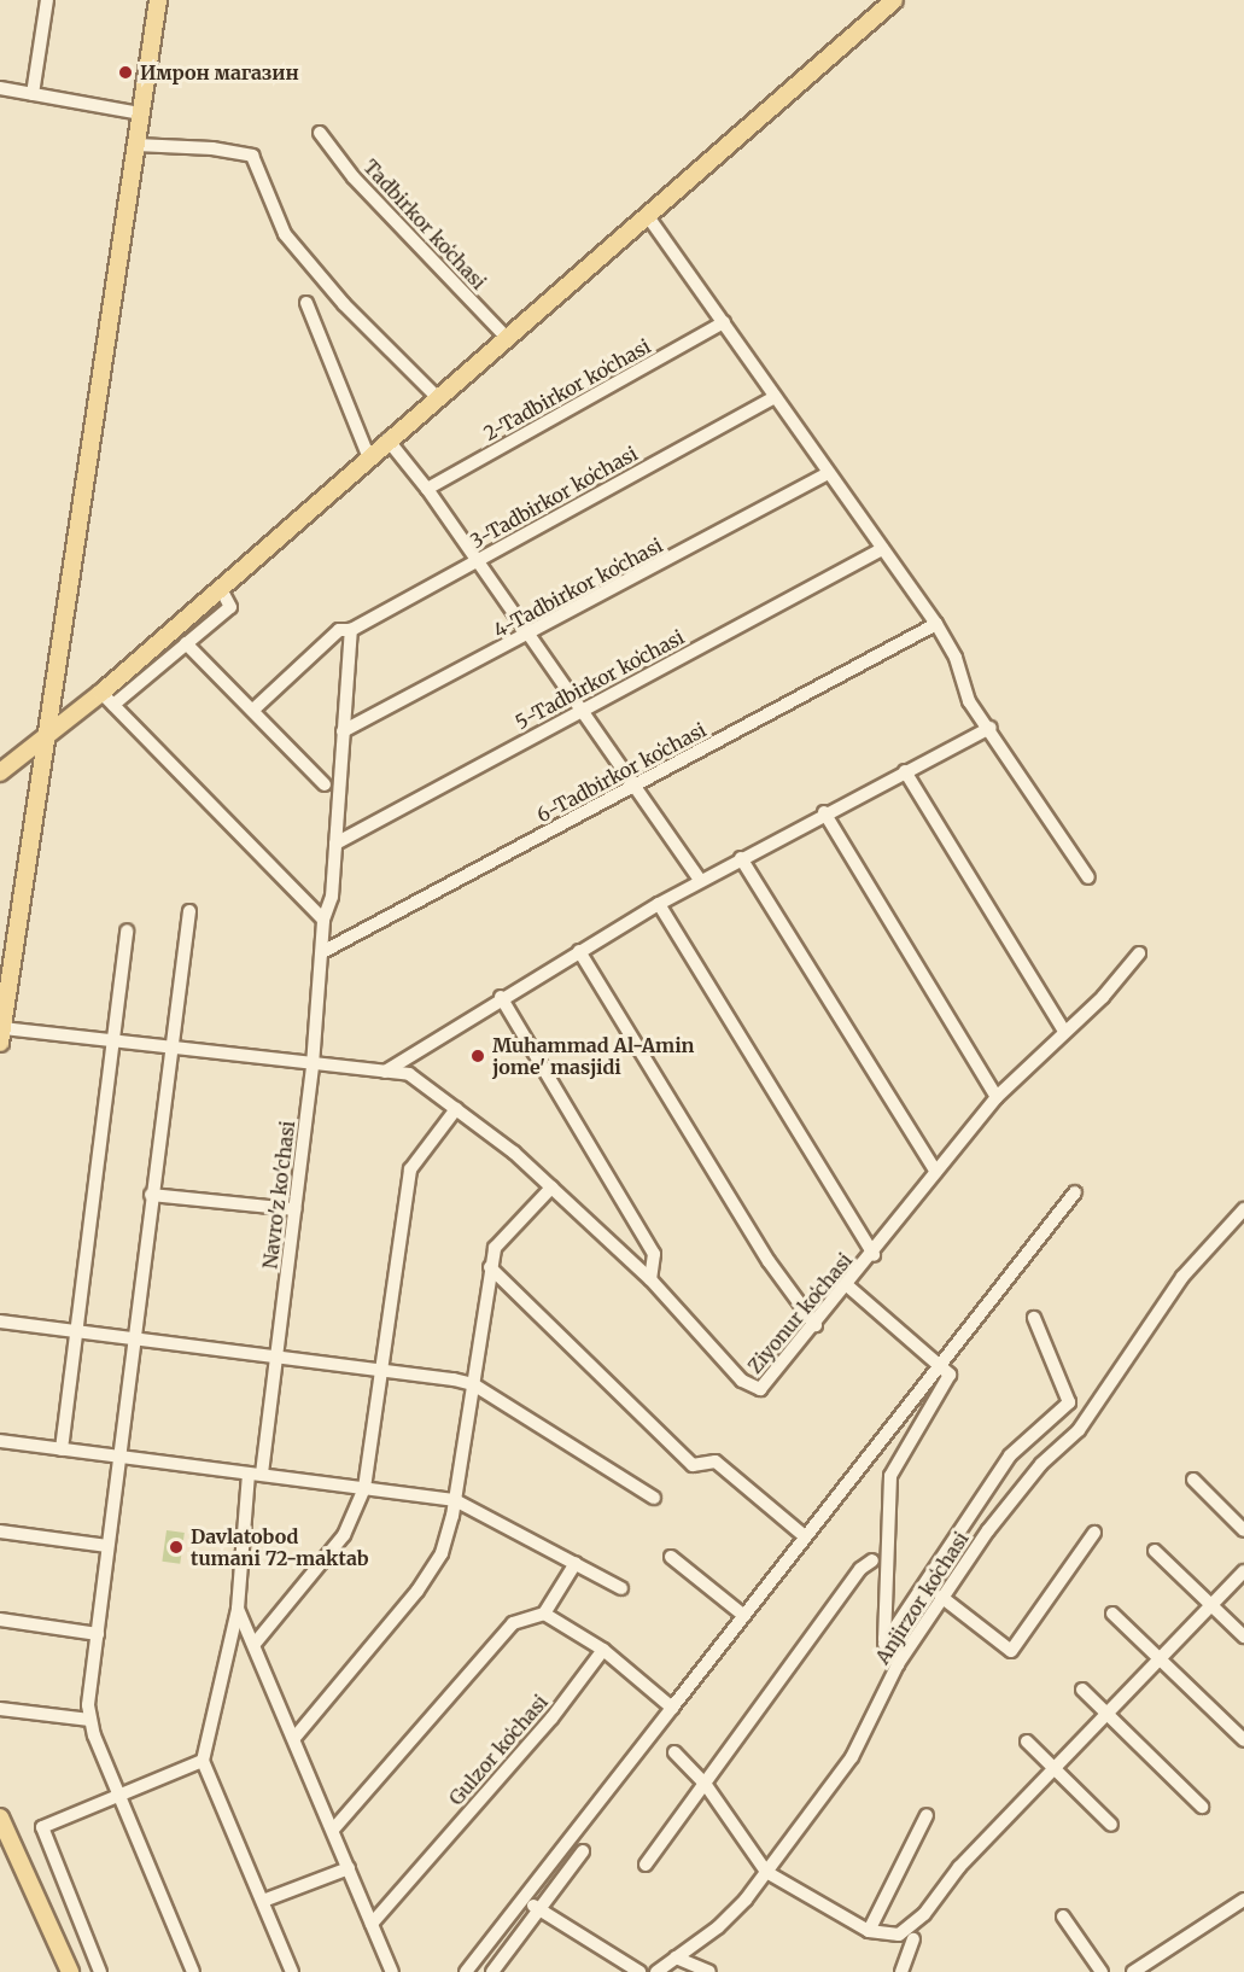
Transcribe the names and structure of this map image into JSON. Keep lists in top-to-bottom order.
{
  "streets": {
    "street": [
      "Tadbirkor koʻchasi",
      "2-Tadbirkor koʻchasi",
      "3-Tadbirkor koʻchasi",
      "4-Tadbirkor koʻchasi",
      "5-Tadbirkor koʻchasi",
      "6-Tadbirkor koʻchasi",
      "Navro'z ko'chasi",
      "Ziyonur koʻchasi",
      "Anjirzor koʻchasi",
      "Gulzor koʻchasi"
    ]
  },
  "crossings": [
    ["3-Tadbirkor koʻchasi", "Navro'z ko'chasi"],
    ["4-Tadbirkor koʻchasi", "Navro'z ko'chasi"],
    ["5-Tadbirkor koʻchasi", "Navro'z ko'chasi"],
    ["6-Tadbirkor koʻchasi", "Navro'z ko'chasi"],
    ["Navro'z ko'chasi", "Ziyonur koʻchasi"]
  ],
  "places": ["Имрон магазин", "Muhammad Al-Amin jome' masjidi", "Davlatobod tumani 72-maktab"]
}
